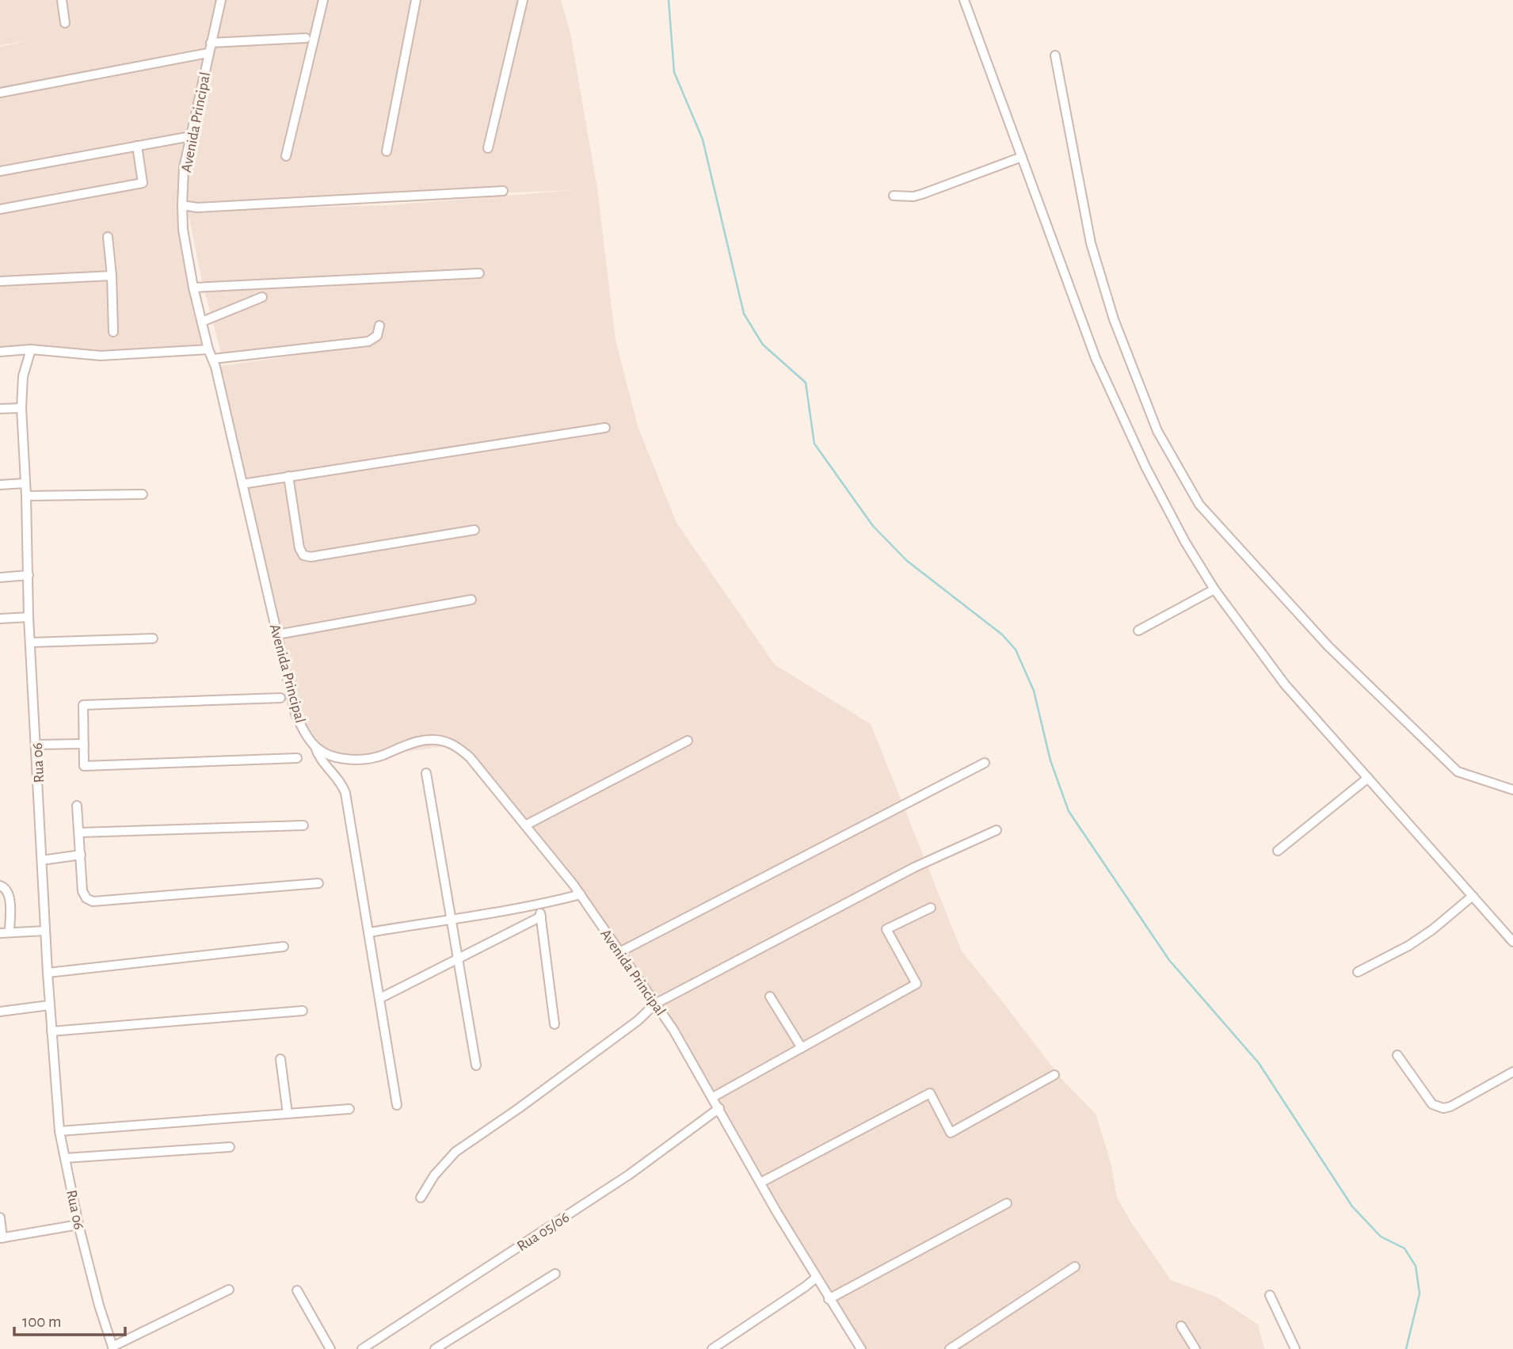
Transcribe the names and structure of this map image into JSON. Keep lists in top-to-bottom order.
{
  "streets": {
    "street": ["Avenida Principal", "Rua 06", "Rua 05/06"]
  },
  "crossings": [
    ["Avenida Principal", "Rua 05/06"]
  ],
  "scale_bar": "100 m"
}
